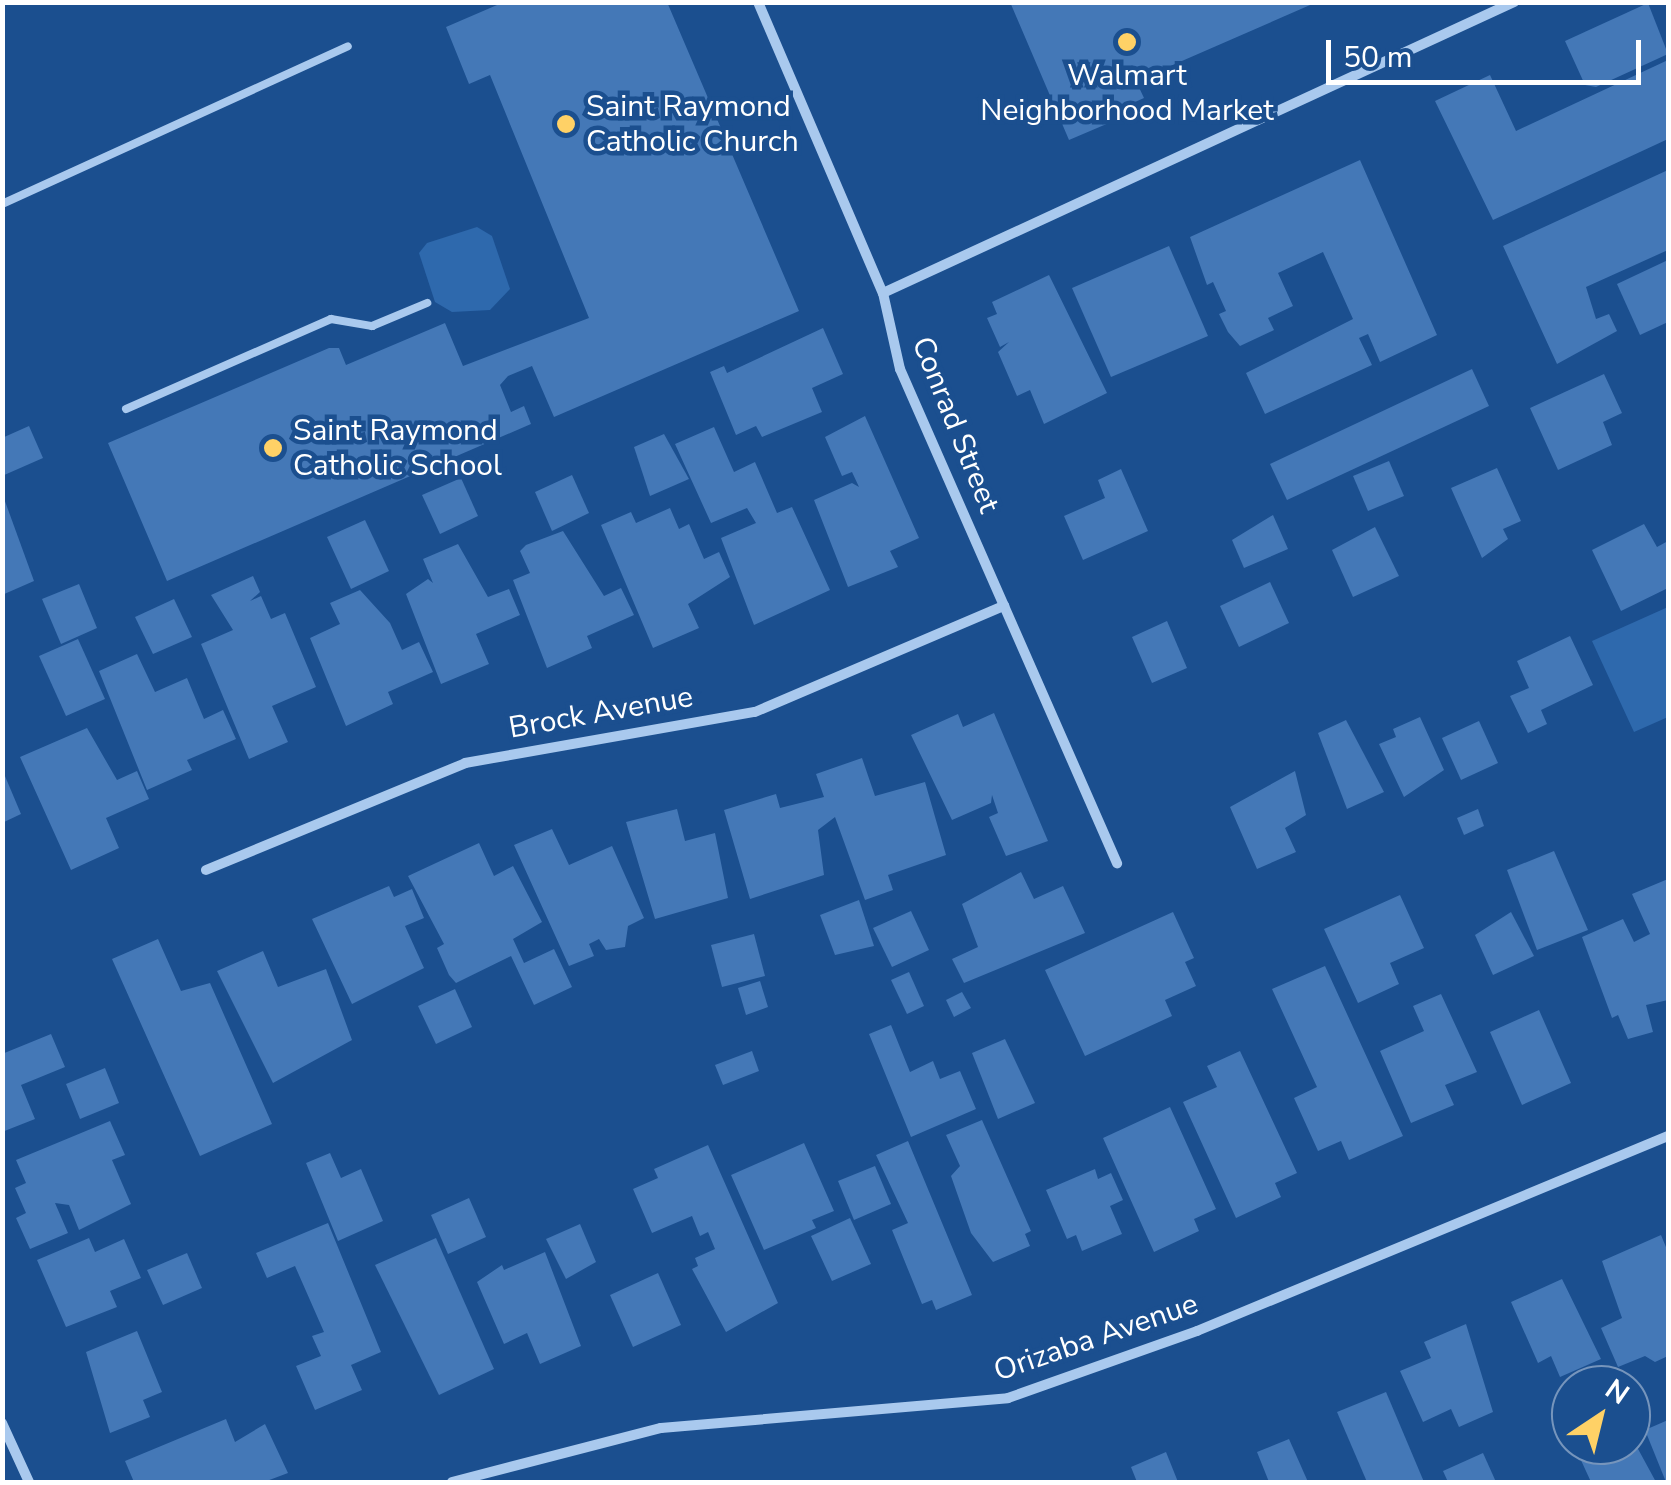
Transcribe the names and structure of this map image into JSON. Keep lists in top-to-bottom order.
{
  "streets": {
    "street": ["Conrad Street", "Brock Avenue", "Orizaba Avenue"]
  },
  "crossings": [
    ["Conrad Street", "Brock Avenue"]
  ],
  "places": ["Walmart Neighborhood Market", "Saint Raymond Catholic Church", "Saint Raymond Catholic School"],
  "scale_bar": "50 m",
  "north": "top right"
}
